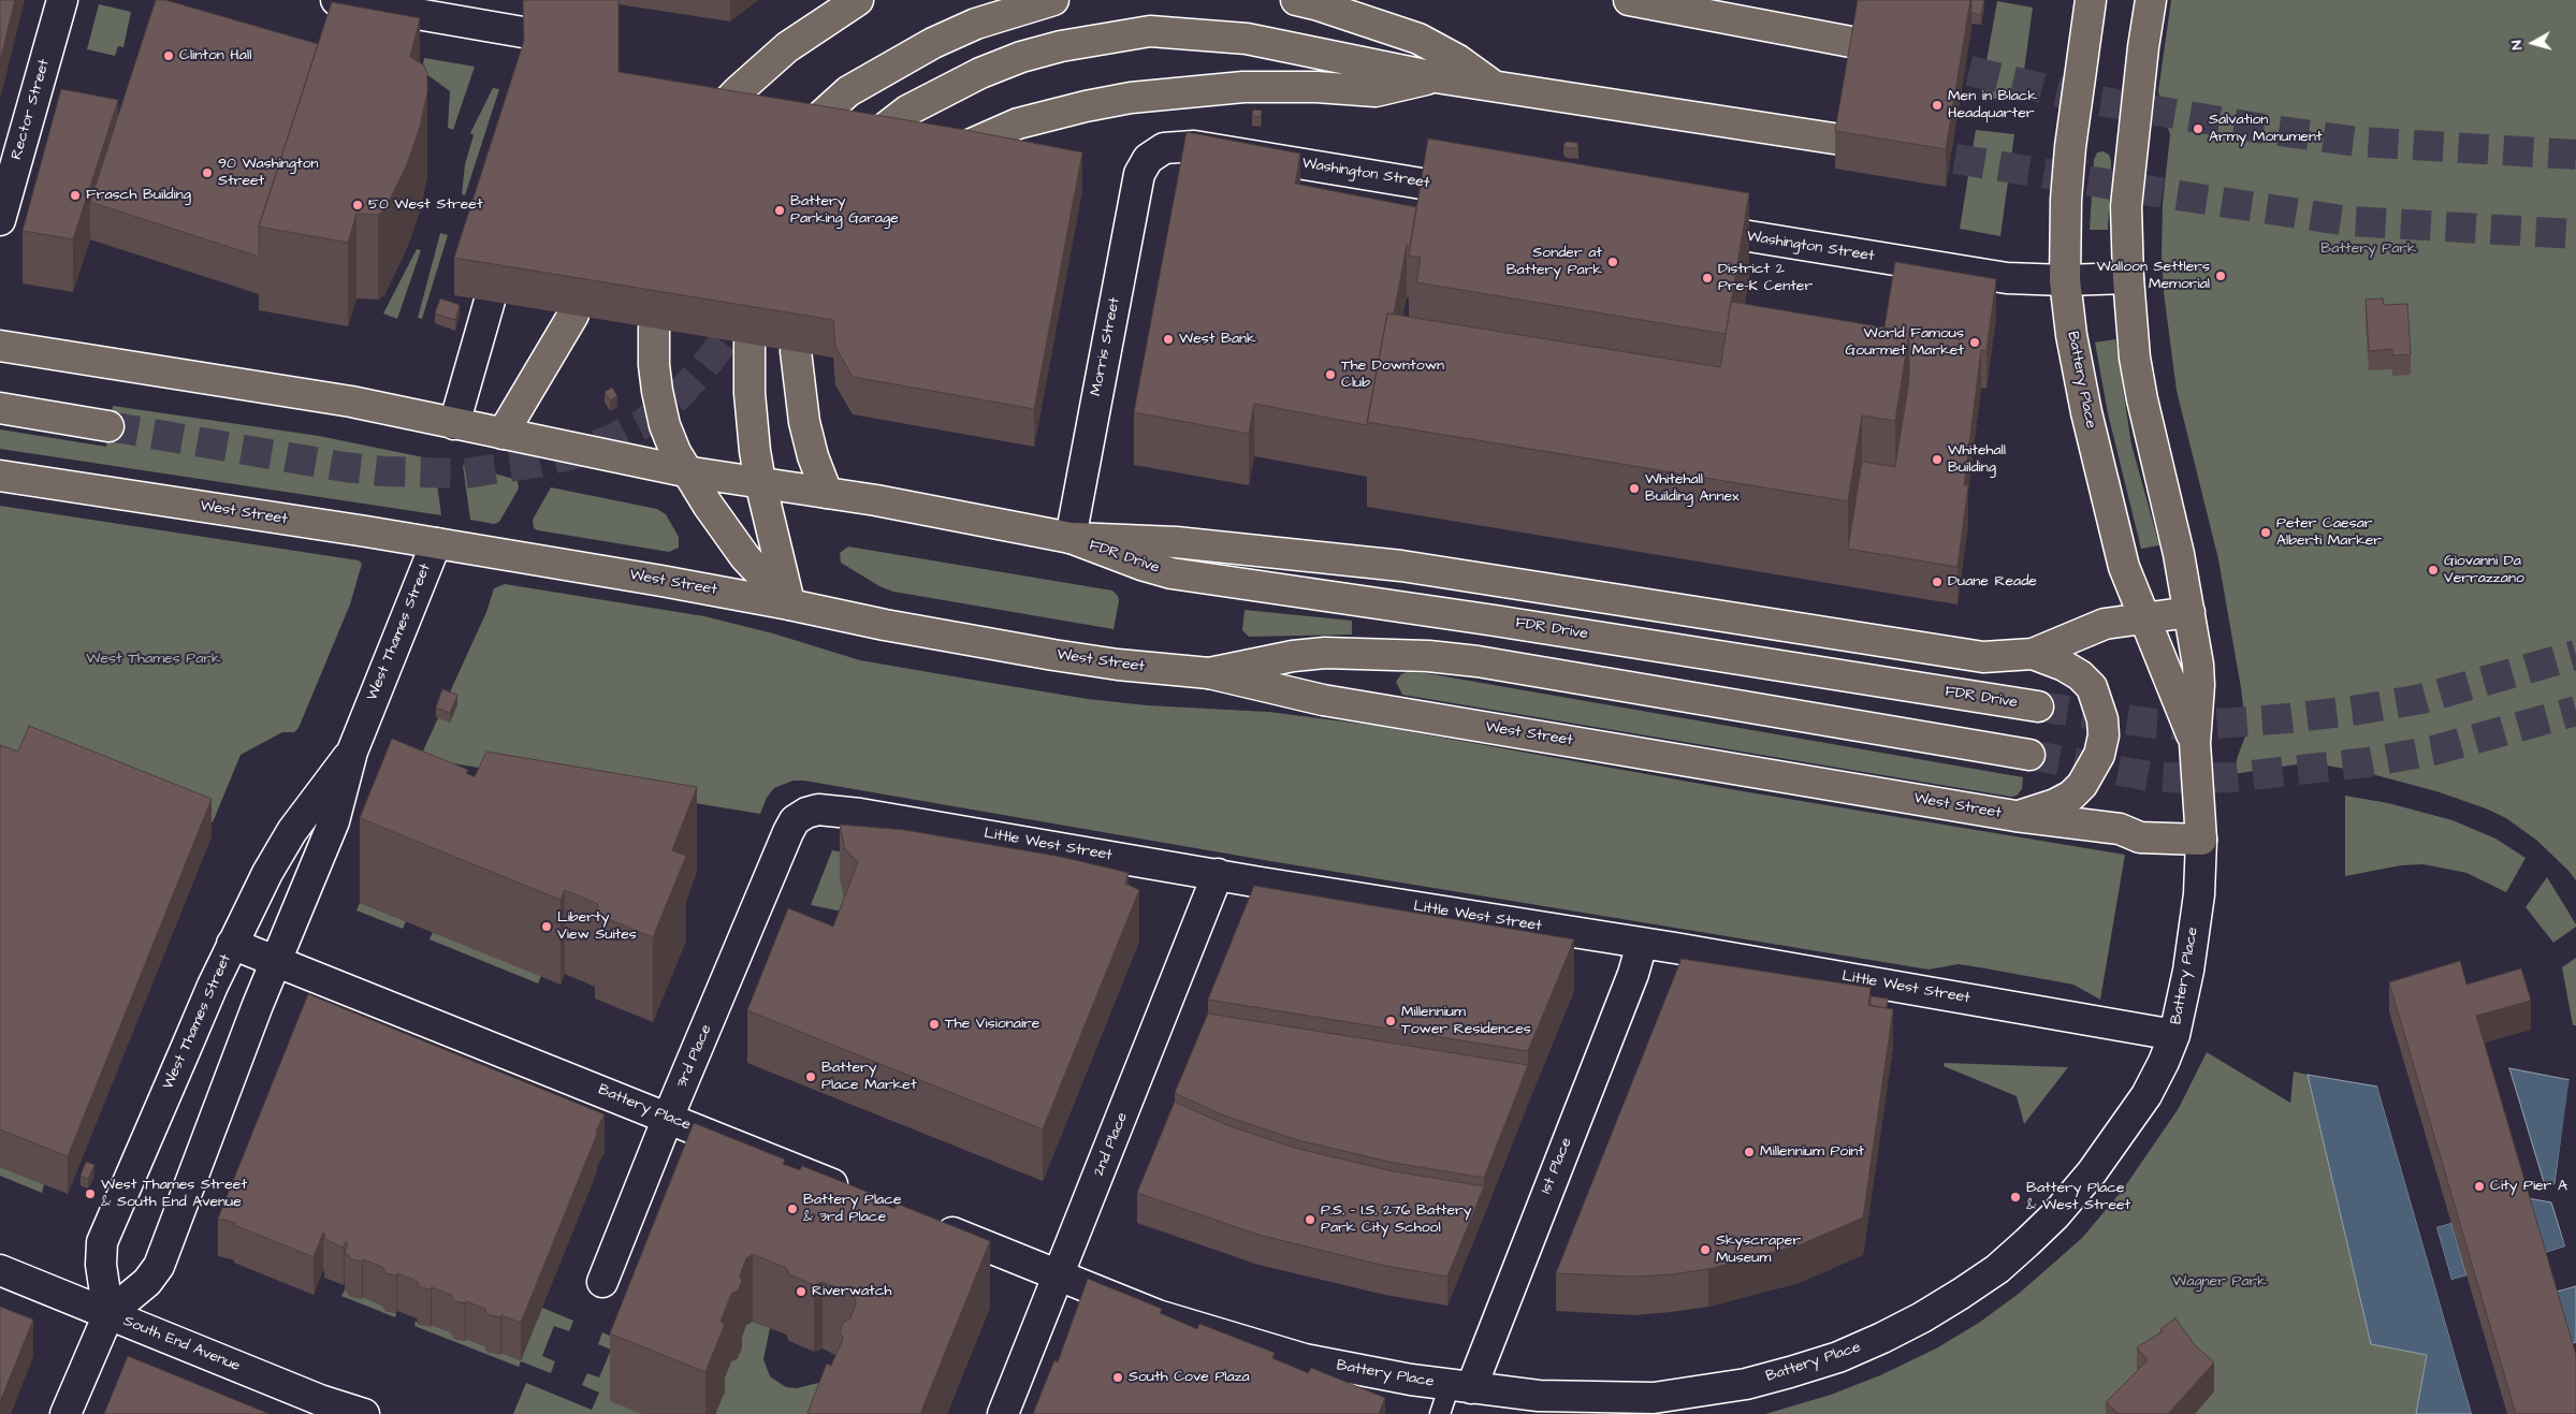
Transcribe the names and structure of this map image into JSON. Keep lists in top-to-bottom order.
{
  "streets": {
    "main road": ["Battery Place", "West Street", "FDR Drive"],
    "street": [
      "Rector Street",
      "Washington Street",
      "Morris Street",
      "West Thames Street",
      "Little West Street",
      "3rd Place",
      "2nd Place",
      "1st Place",
      "South End Avenue"
    ]
  },
  "crossings": [
    ["Washington Street", "Morris Street"],
    ["Washington Street", "Battery Place"],
    ["Morris Street", "FDR Drive"],
    ["Battery Place", "West Street"],
    ["Battery Place", "West Thames Street"],
    ["Battery Place", "Little West Street"],
    ["Battery Place", "3rd Place"],
    ["Battery Place", "2nd Place"],
    ["Battery Place", "1st Place"],
    ["West Street", "West Thames Street"],
    ["West Thames Street", "South End Avenue"],
    ["Little West Street", "3rd Place"],
    ["Little West Street", "2nd Place"],
    ["Little West Street", "1st Place"]
  ],
  "parks": ["Battery Park", "West Thames Park", "Wagner Park"],
  "places": [
    "Clinton Hall",
    "Men in Black Headquarter",
    "Salvation Army Monument",
    "90 Washington Street",
    "Frasch Building",
    "50 West Street",
    "Battery Parking Garage",
    "Sonder at Battery Park",
    "Walloon Settlers Memorial",
    "District 2 Pre-K Center",
    "West Bank",
    "World Famous Gourmet Market",
    "The Downtown Club",
    "Whitehall Building",
    "Whitehall Building Annex",
    "Peter Caesar Alberti Marker",
    "Giovanni Da Verrazzano",
    "Duane Reade",
    "Liberty View Suites",
    "Millennium Tower Residences",
    "The Visionaire",
    "Battery Place Market",
    "Millennium Point",
    "City Pier A",
    "West Thames Street & South End Avenue",
    "Battery Place & West Street",
    "Battery Place & 3rd Place",
    "P.S. - I.S. 276 Battery Park City School",
    "Skyscraper Museum",
    "Riverwatch",
    "South Cove Plaza"
  ],
  "north": "left"
}
